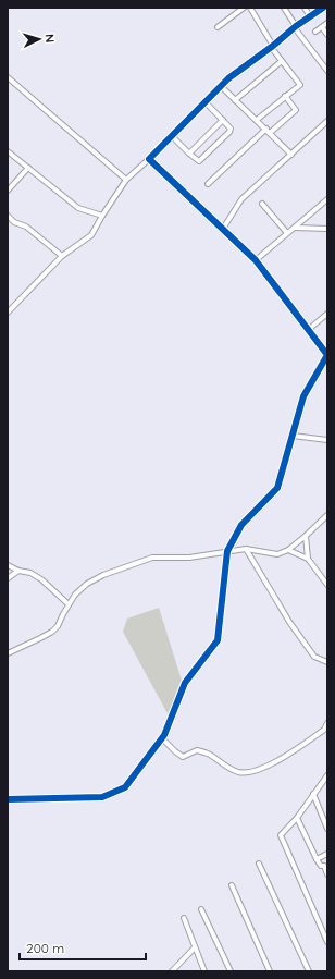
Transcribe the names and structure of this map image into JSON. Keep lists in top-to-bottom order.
{
  "scale_bar": "200 m",
  "north": "right"
}
